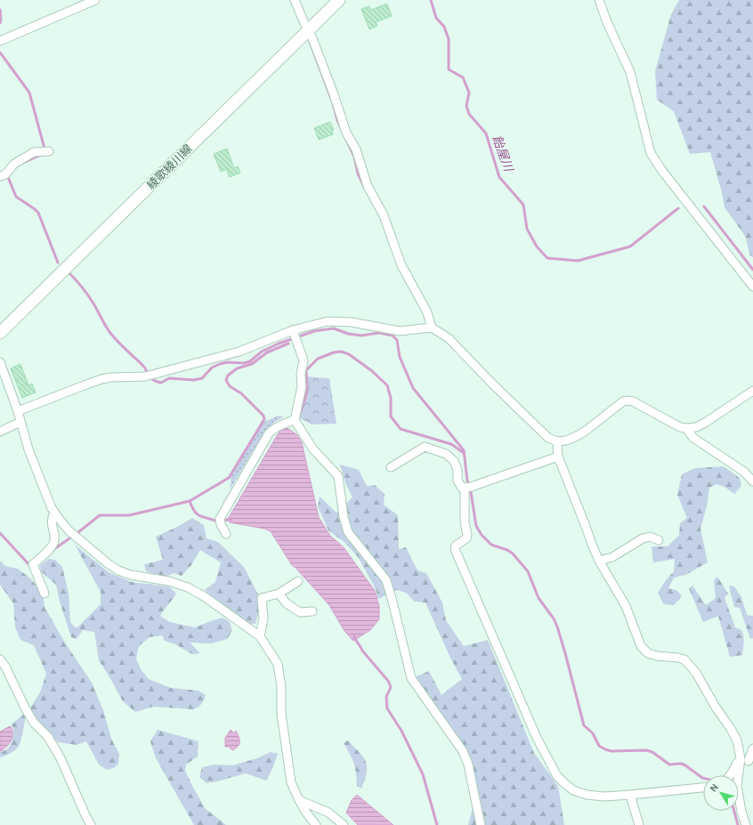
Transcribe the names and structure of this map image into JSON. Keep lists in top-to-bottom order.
{
  "streets": {
    "main road": ["綾歌綾川線"]
  },
  "water": ["飴屋川"],
  "north": "top left"
}
